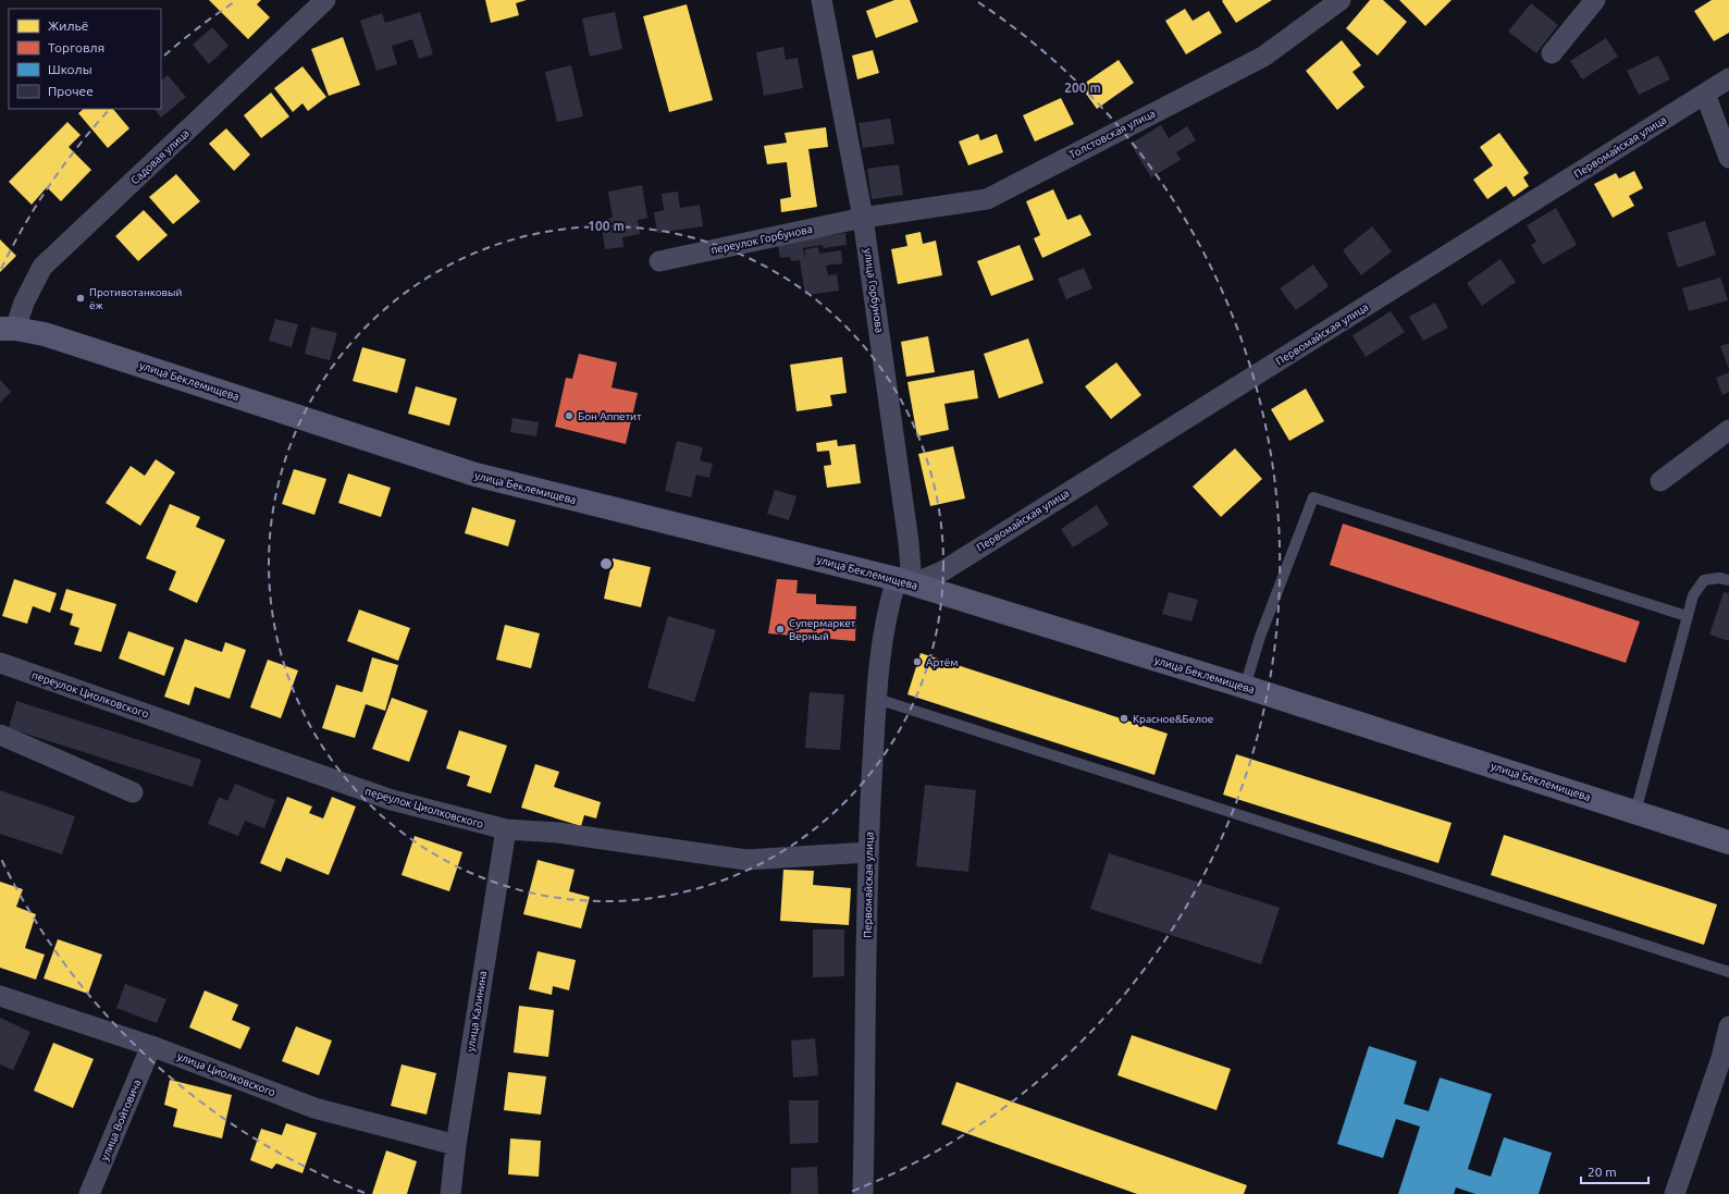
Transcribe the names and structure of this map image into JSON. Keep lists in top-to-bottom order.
{
  "streets": {
    "main road": ["улица Беклемищева"],
    "street": [
      "Толстовская улица",
      "Первомайская улица",
      "Садовая улица",
      "переулок Горбунова",
      "улица Горбунова",
      "переулок Циолковского",
      "улица Калинина",
      "улица Циолковского",
      "улица Войтовича"
    ]
  },
  "crossings": [
    ["Толстовская улица", "переулок Горбунова"],
    ["Толстовская улица", "улица Горбунова"],
    ["Первомайская улица", "улица Горбунова"],
    ["Первомайская улица", "улица Беклемищева"],
    ["Первомайская улица", "переулок Циолковского"],
    ["Садовая улица", "улица Беклемищева"],
    ["переулок Горбунова", "улица Горбунова"],
    ["улица Горбунова", "улица Беклемищева"],
    ["переулок Циолковского", "улица Калинина"],
    ["улица Калинина", "улица Циолковского"],
    ["улица Циолковского", "улица Войтовича"]
  ],
  "places": [
    "Противотанковый ёж",
    "Бон Аппетит",
    "Супермаркет Верный",
    "Артём",
    "Красное&Белое"
  ],
  "legend": [
    "Жильё",
    "Торговля",
    "Школы",
    "Прочее"
  ],
  "scale_bar": "20 m",
  "rings": ["200 m", "100 m"]
}
